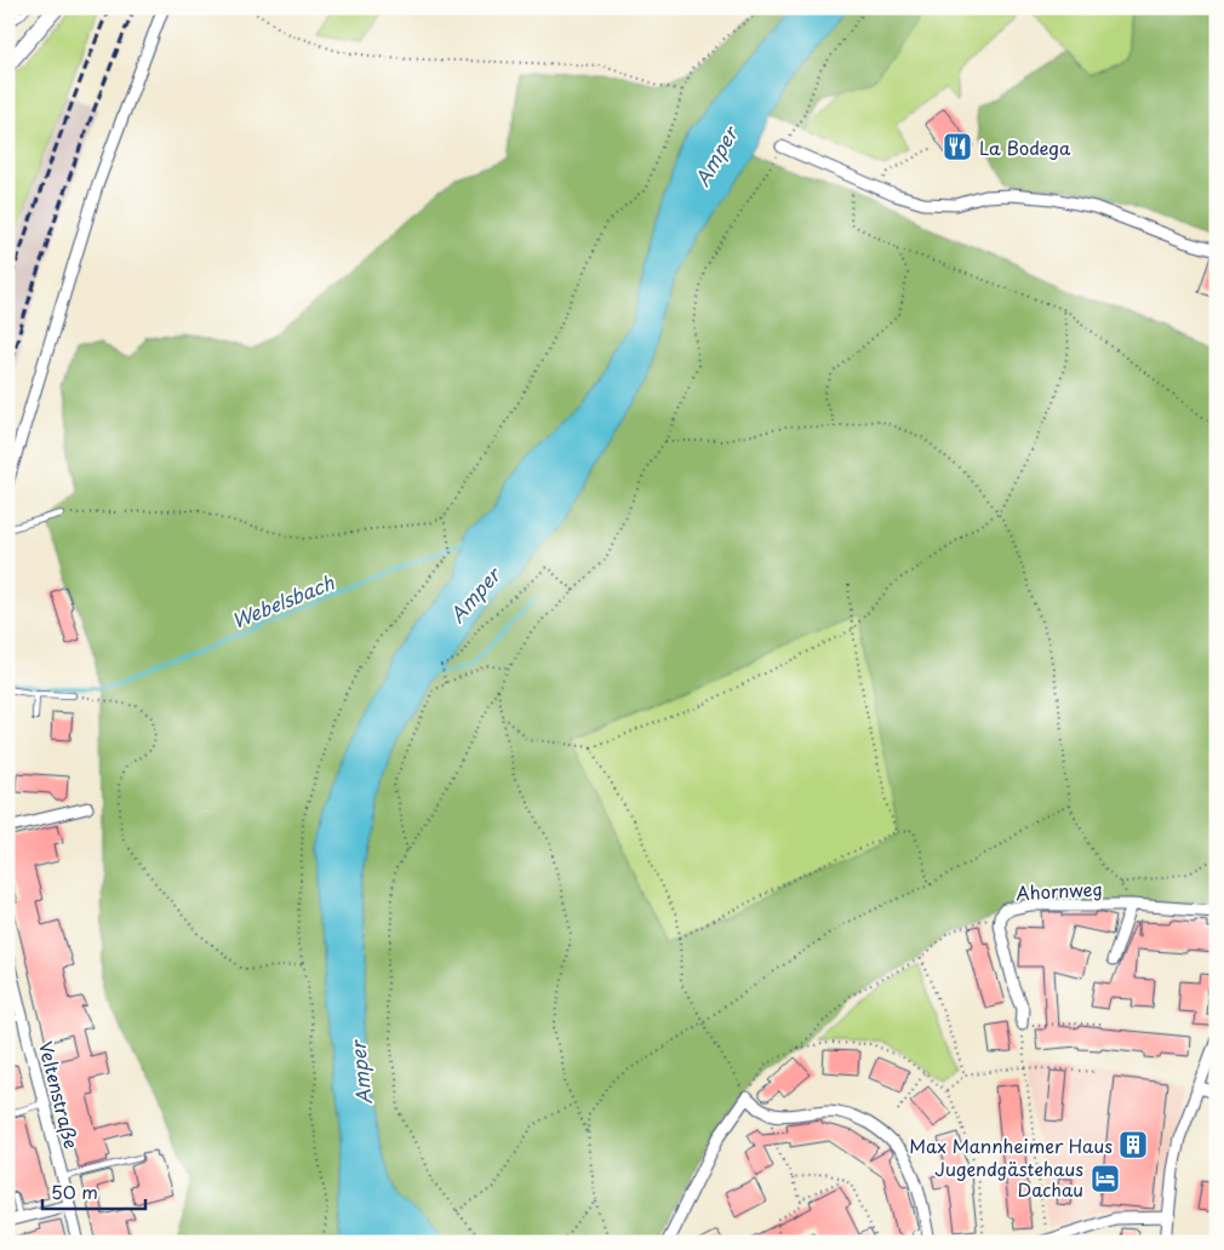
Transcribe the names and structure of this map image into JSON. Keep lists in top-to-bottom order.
{
  "streets": {
    "street": ["Ahornweg", "Veltenstraße"]
  },
  "water": ["Amper", "Webelsbach"],
  "places": {
    "restaurant": ["La Bodega"],
    "building": ["Max Mannheimer Haus"],
    "hotel": ["Jugendgästehaus Dachau"]
  },
  "scale_bar": "50 m"
}
